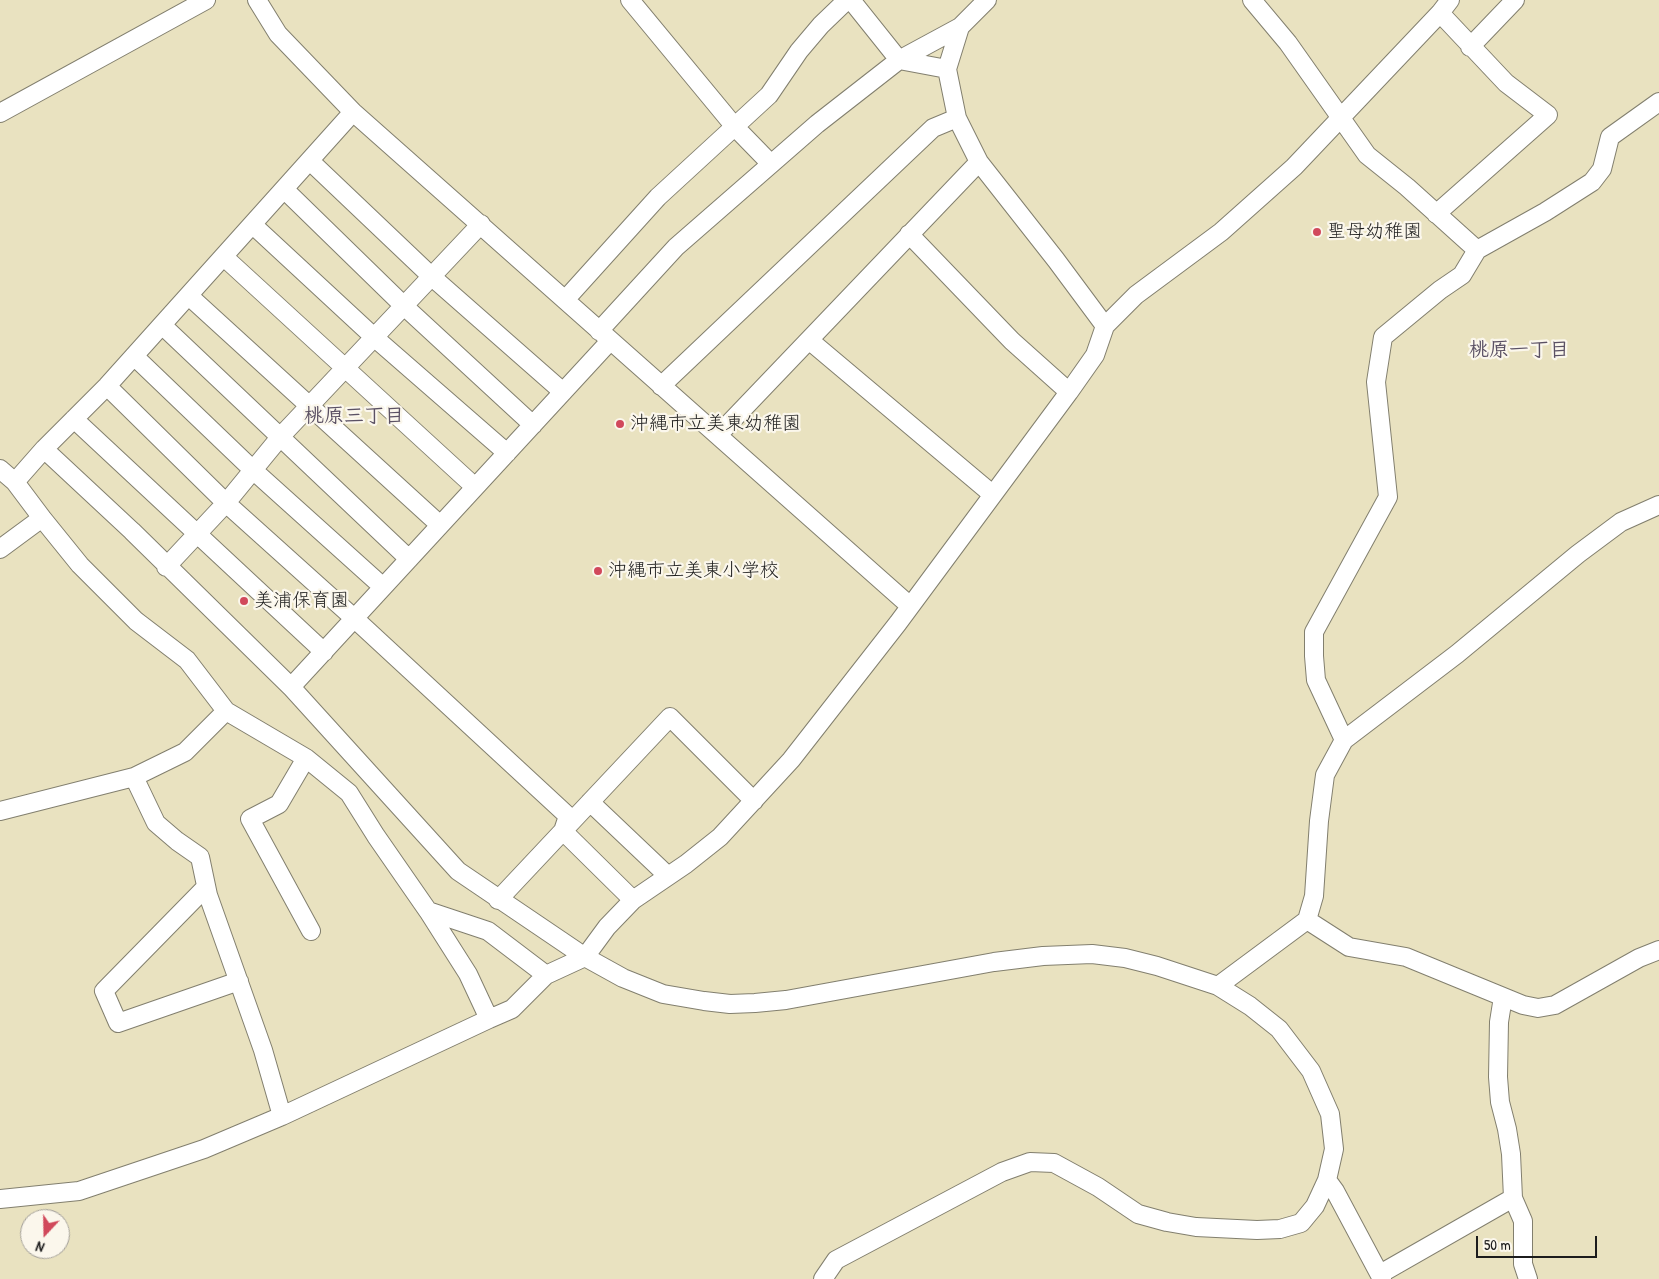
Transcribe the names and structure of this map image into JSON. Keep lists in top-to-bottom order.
{
  "districts": ["桃原一丁目", "桃原三丁目"],
  "places": [
    "聖母幼稚園",
    "沖縄市立美東幼稚園",
    "沖縄市立美東小学校",
    "美浦保育園"
  ],
  "scale_bar": "50 m",
  "north": "bottom"
}
